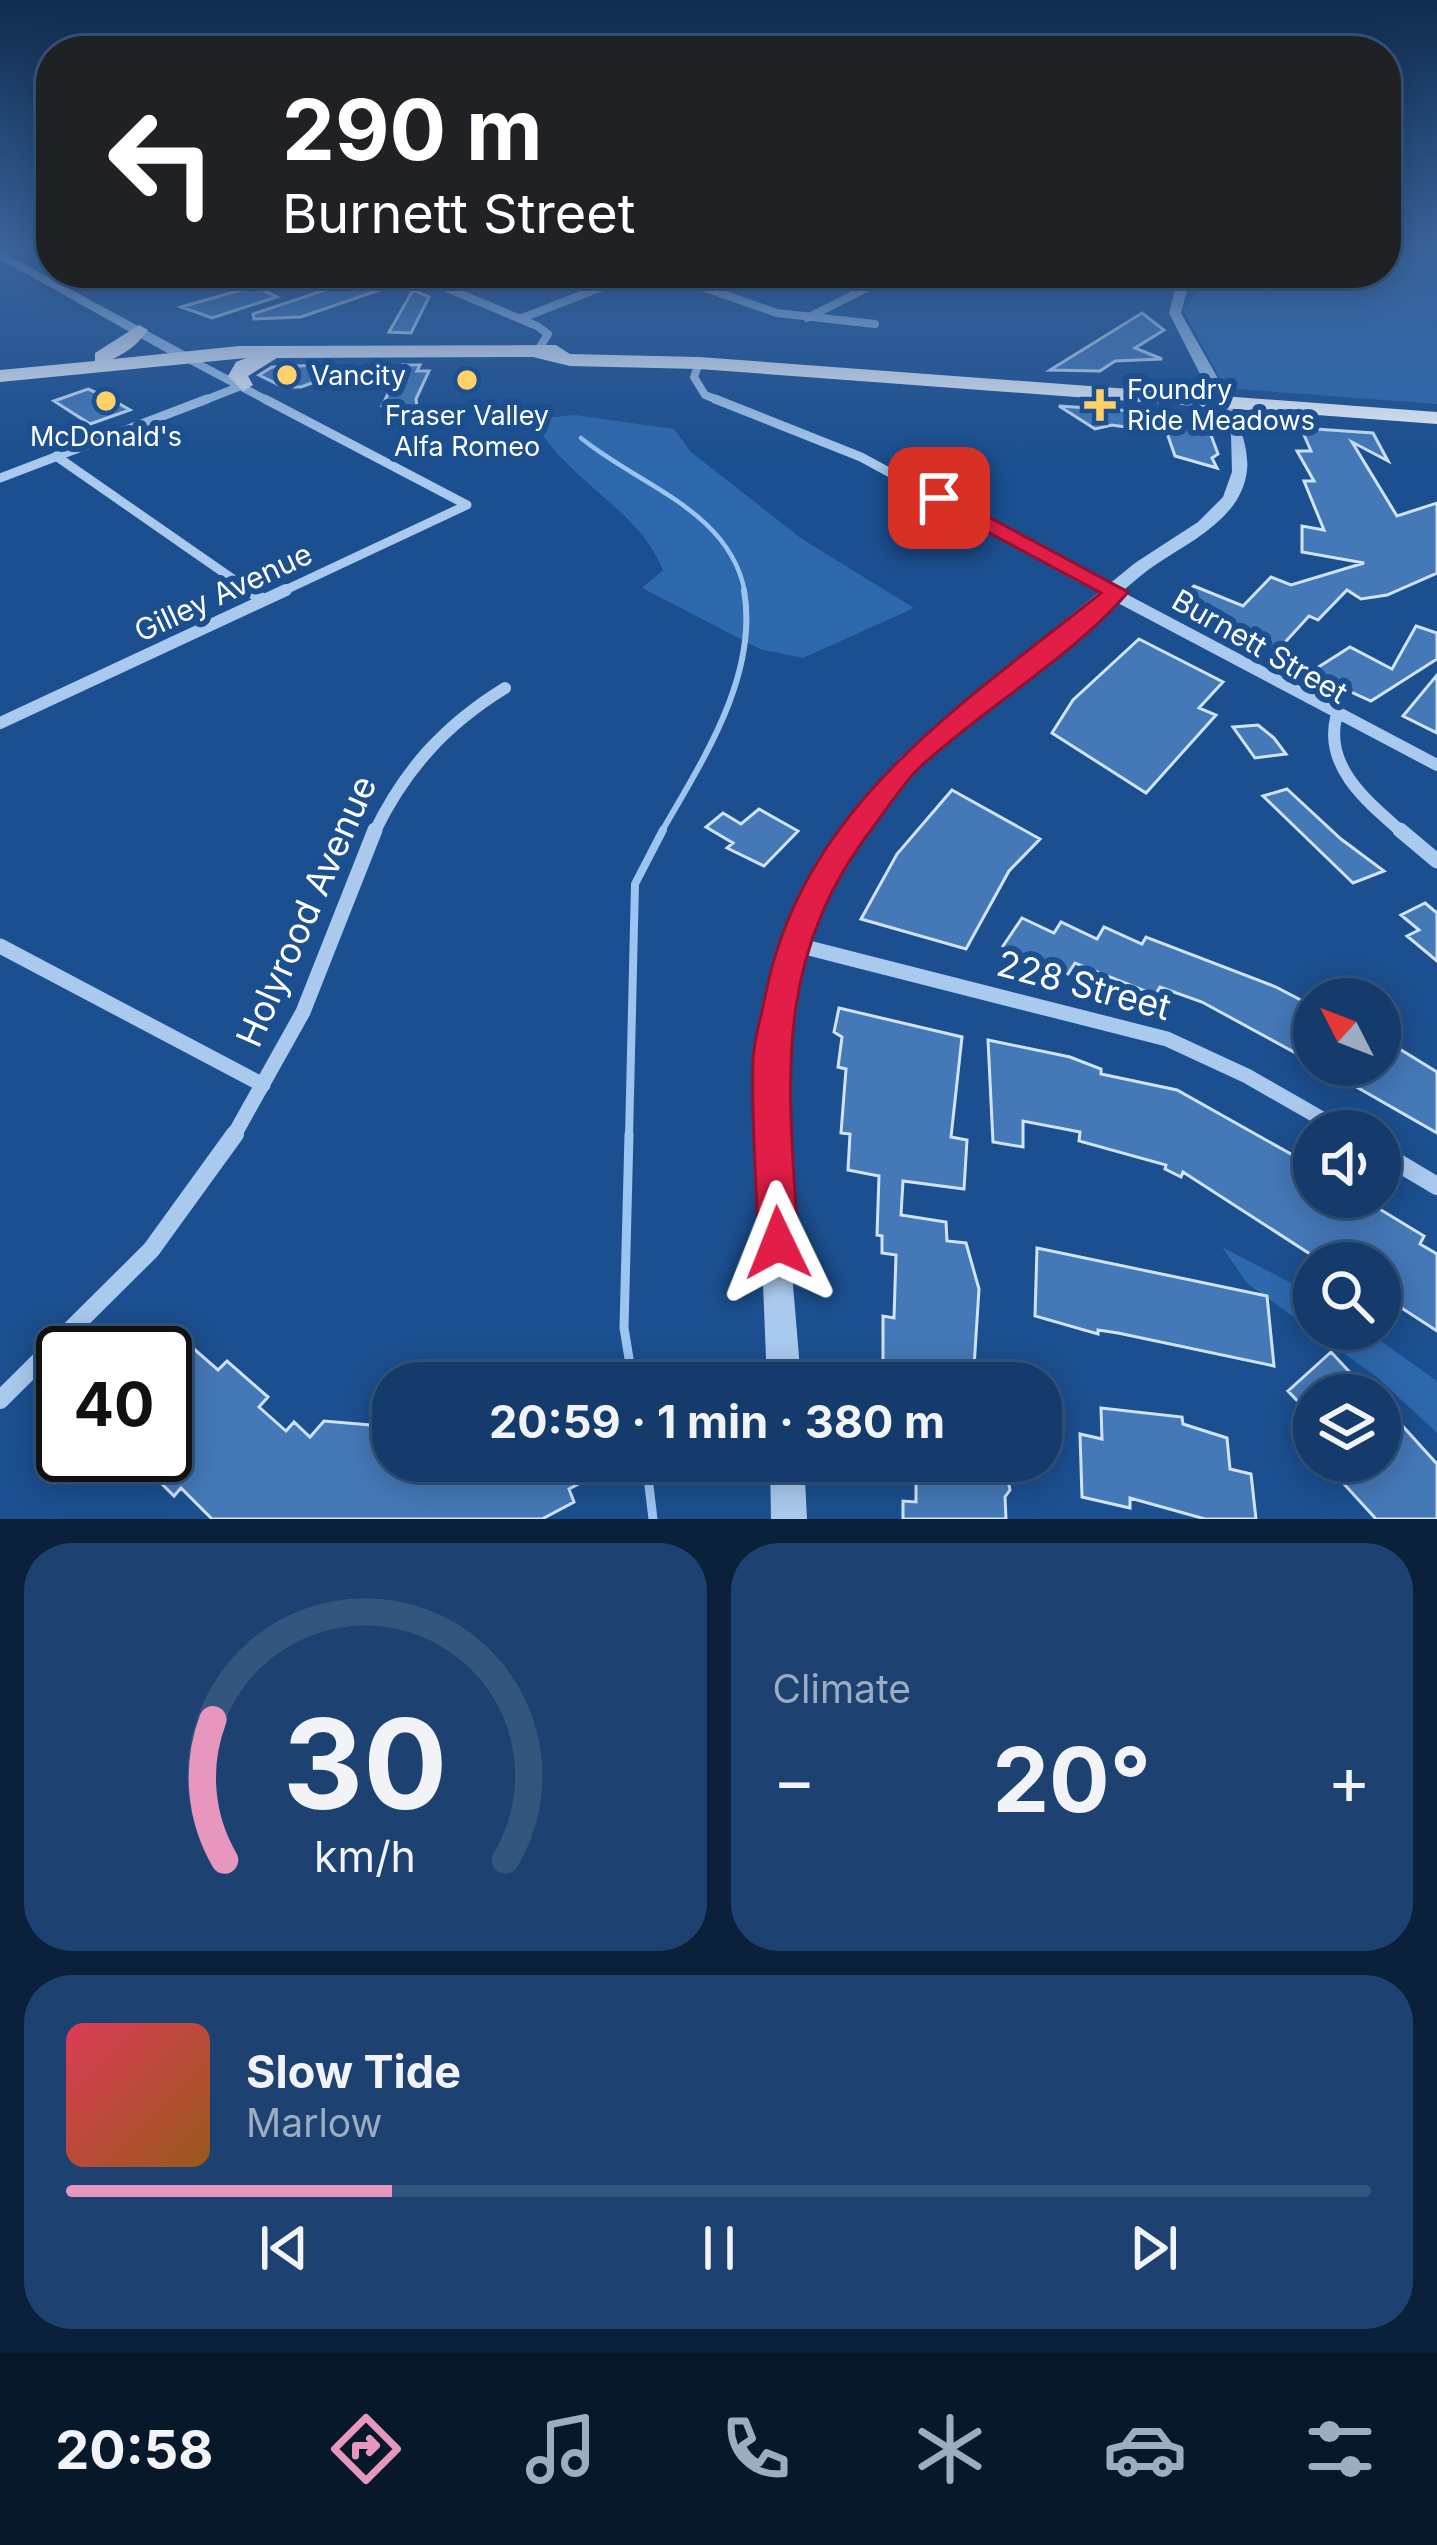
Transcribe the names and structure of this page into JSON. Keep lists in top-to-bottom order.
{
  "streets": {
    "street": [
      "Gilley Avenue",
      "Burnett Street",
      "Holyrood Avenue",
      "228 Street"
    ]
  },
  "places": {
    "other": ["Vancity", "Fraser Valley Alfa Romeo", "McDonald's"],
    "health": ["Foundry Ride Meadows"]
  },
  "north": "top left",
  "page": {
    "turn": ["290 m", "Burnett Street"],
    "limit": "40",
    "trip": "20:59 · 1 min · 380 m",
    "tile": "Climate",
    "heat": ["−", "20°", "+"],
    "song": ["Slow Tide", "Marlow"],
    "tabs": "20:58",
    "gauge": ["30", "km/h"]
  }
}
